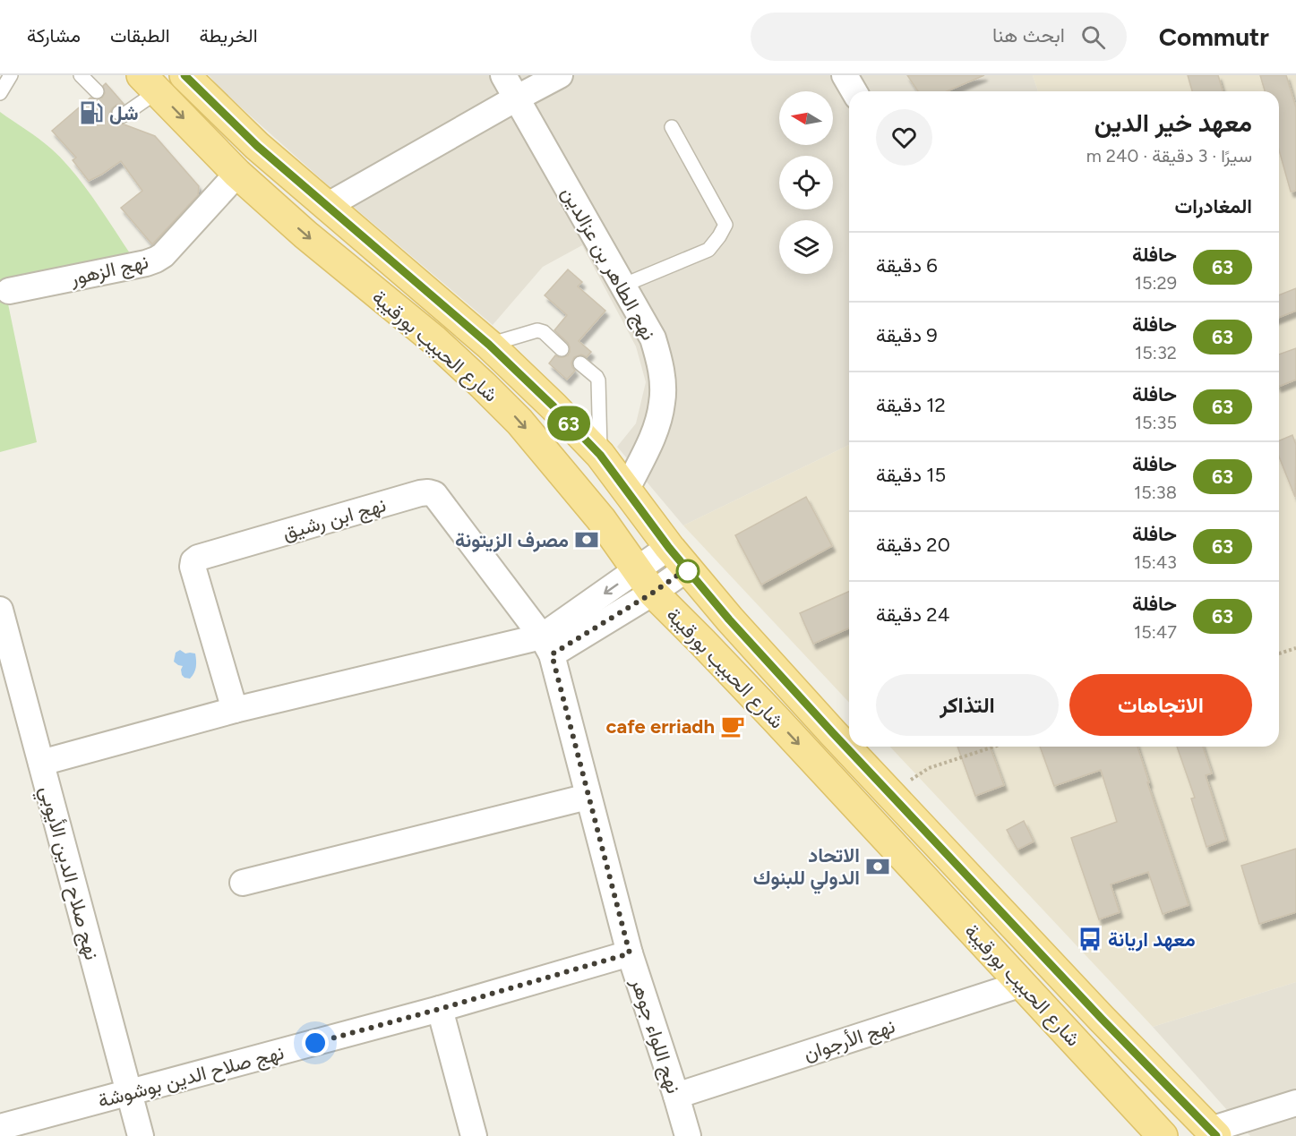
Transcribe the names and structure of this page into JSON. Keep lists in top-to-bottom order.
{
  "streets": {
    "main road": ["شارع الحبيب بورقيبة"],
    "street": [
      "نهج الطاهر بن عزالدين",
      "نهج الزهور",
      "نهج ابن رشيق",
      "نهج صلاح الدين الأيوبي",
      "نهج اللواء جوهر",
      "نهج الأرجوان",
      "نهج صلاح الدين بوشوشة"
    ]
  },
  "crossings": [
    ["نهج الزهور", "شارع الحبيب بورقيبة"],
    ["شارع الحبيب بورقيبة", "نهج الأرجوان"],
    ["نهج ابن رشيق", "نهج اللواء جوهر"],
    ["نهج صلاح الدين الأيوبي", "نهج صلاح الدين بوشوشة"],
    ["نهج اللواء جوهر", "نهج الأرجوان"],
    ["نهج اللواء جوهر", "نهج صلاح الدين بوشوشة"]
  ],
  "places": {
    "fuel station": ["شل"],
    "bank": ["مصرف الزيتونة", "الاتحاد الدولي للبنوك"],
    "cafe": ["cafe erriadh"],
    "bus stop": ["معهد اريانة"]
  },
  "lines": ["bus line 63"],
  "north": "left",
  "page": {
    "header": "Commutr",
    "search": "ابحث هنا",
    "nav": ["الخريطة", "الطبقات", "مشاركة"],
    "on_map": "63",
    "heading": [
      ["معهد خير الدين", "سيرًا · 3 دقيقة · 240 m"],
      "المغادرات"
    ],
    "list": [
      {
        "mark": "63",
        "name": "حافلة",
        "note": "15:29",
        "value": "6 دقيقة"
      },
      {
        "mark": "63",
        "name": "حافلة",
        "note": "15:32",
        "value": "9 دقيقة"
      },
      {
        "mark": "63",
        "name": "حافلة",
        "note": "15:35",
        "value": "12 دقيقة"
      },
      {
        "mark": "63",
        "name": "حافلة",
        "note": "15:38",
        "value": "15 دقيقة"
      },
      {
        "mark": "63",
        "name": "حافلة",
        "note": "15:43",
        "value": "20 دقيقة"
      },
      {
        "mark": "63",
        "name": "حافلة",
        "note": "15:47",
        "value": "24 دقيقة"
      }
    ],
    "buttons": ["الاتجاهات", "التذاكر"]
  }
}
